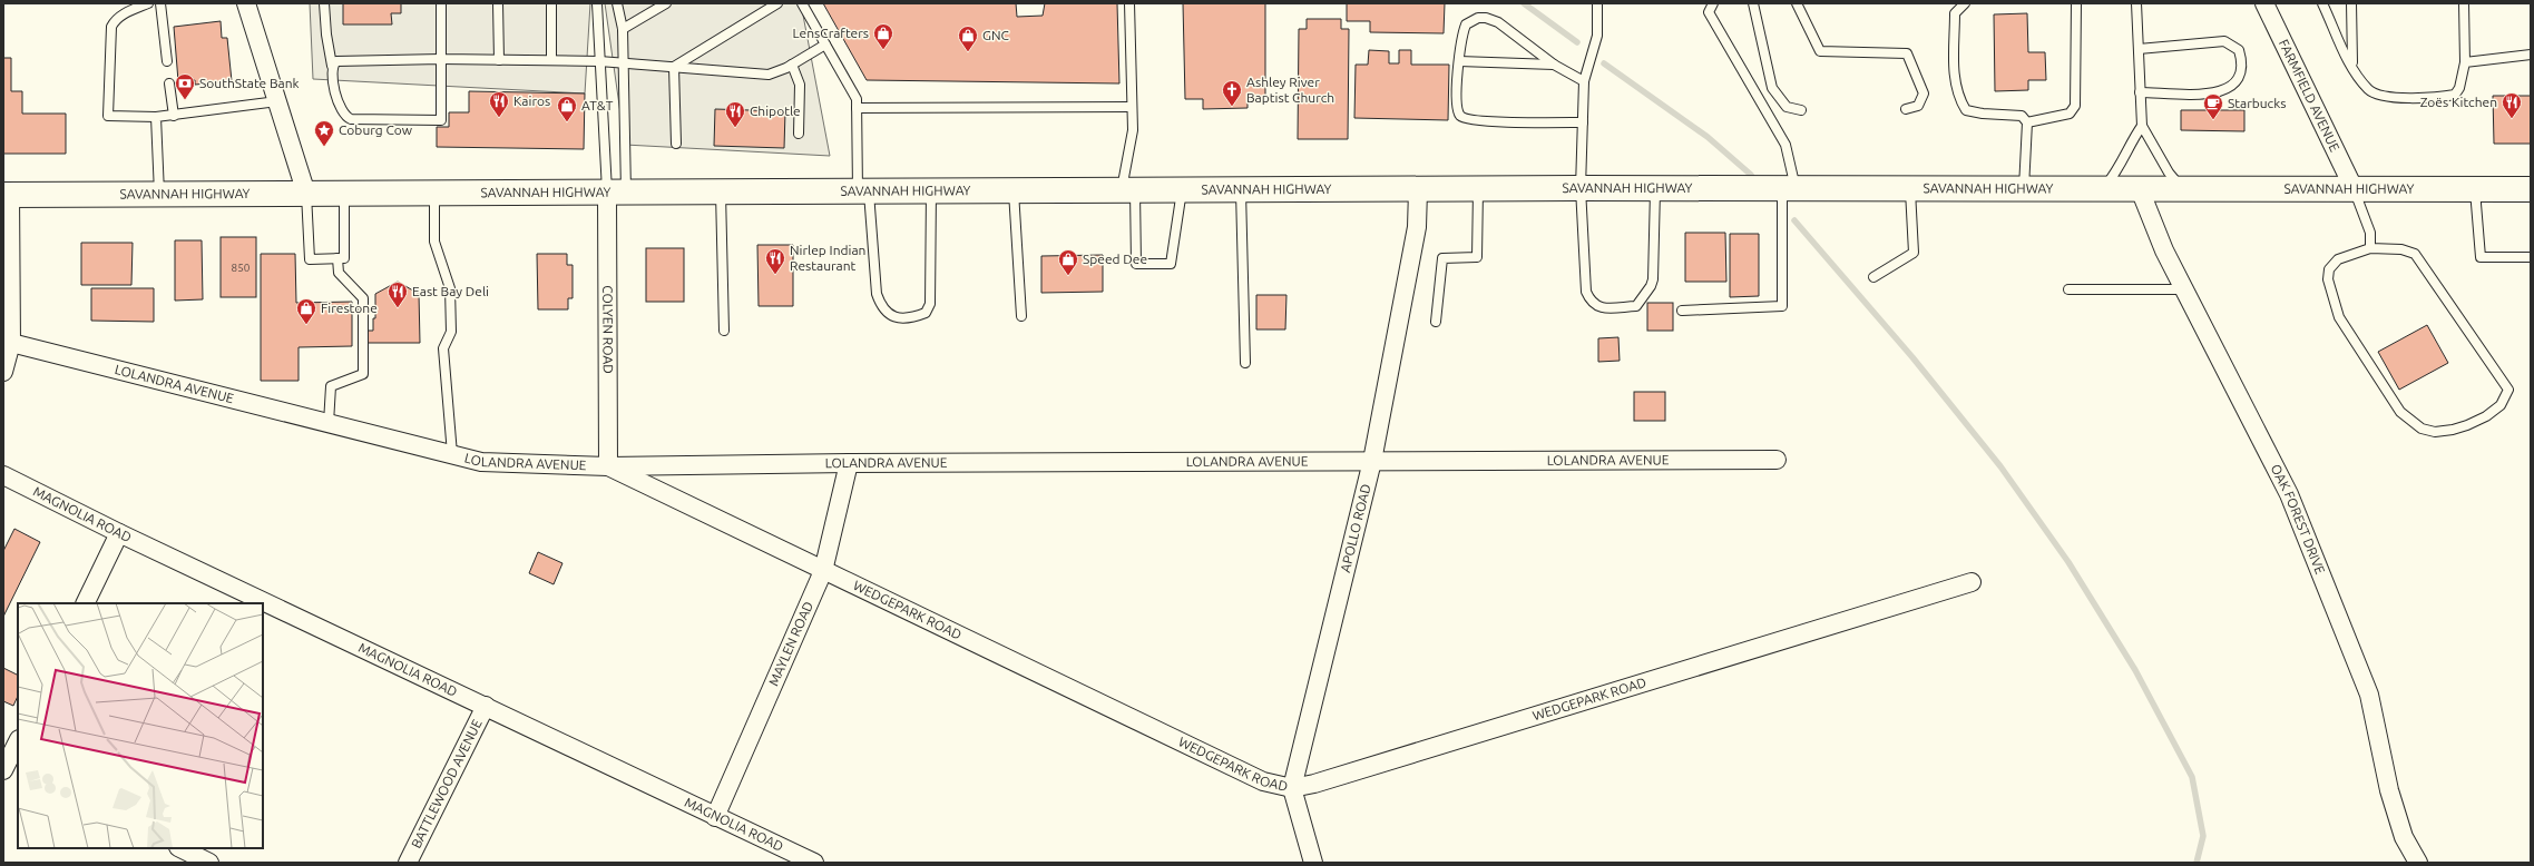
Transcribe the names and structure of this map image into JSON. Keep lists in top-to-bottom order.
{
  "streets": {
    "highway": ["SAVANNAH HIGHWAY"],
    "street": [
      "FARMFIELD AVENUE",
      "COLYEN ROAD",
      "LOLANDRA AVENUE",
      "MAGNOLIA ROAD",
      "OAK FOREST DRIVE",
      "APOLLO ROAD",
      "WEDGEPARK ROAD",
      "MAYLEN ROAD",
      "BATTLEWOOD AVENUE"
    ]
  },
  "crossings": [
    ["FARMFIELD AVENUE", "SAVANNAH HIGHWAY"],
    ["SAVANNAH HIGHWAY", "COLYEN ROAD"],
    ["SAVANNAH HIGHWAY", "OAK FOREST DRIVE"],
    ["SAVANNAH HIGHWAY", "APOLLO ROAD"],
    ["COLYEN ROAD", "LOLANDRA AVENUE"],
    ["COLYEN ROAD", "WEDGEPARK ROAD"],
    ["LOLANDRA AVENUE", "APOLLO ROAD"],
    ["LOLANDRA AVENUE", "WEDGEPARK ROAD"],
    ["LOLANDRA AVENUE", "MAYLEN ROAD"],
    ["MAGNOLIA ROAD", "MAYLEN ROAD"],
    ["MAGNOLIA ROAD", "BATTLEWOOD AVENUE"],
    ["APOLLO ROAD", "WEDGEPARK ROAD"],
    ["WEDGEPARK ROAD", "MAYLEN ROAD"]
  ],
  "places": {
    "shop": [
      "LensCrafters",
      "GNC",
      "AT&T",
      "Speed Dee",
      "Firestone"
    ],
    "bank": ["SouthState Bank"],
    "church": ["Ashley River Baptist Church"],
    "restaurant": [
      "Kairos",
      "Zoës Kitchen",
      "Chipotle",
      "Nirlep Indian Restaurant",
      "East Bay Deli"
    ],
    "cafe": ["Starbucks"],
    "place": ["Coburg Cow"]
  },
  "house_numbers": ["850"]
}
